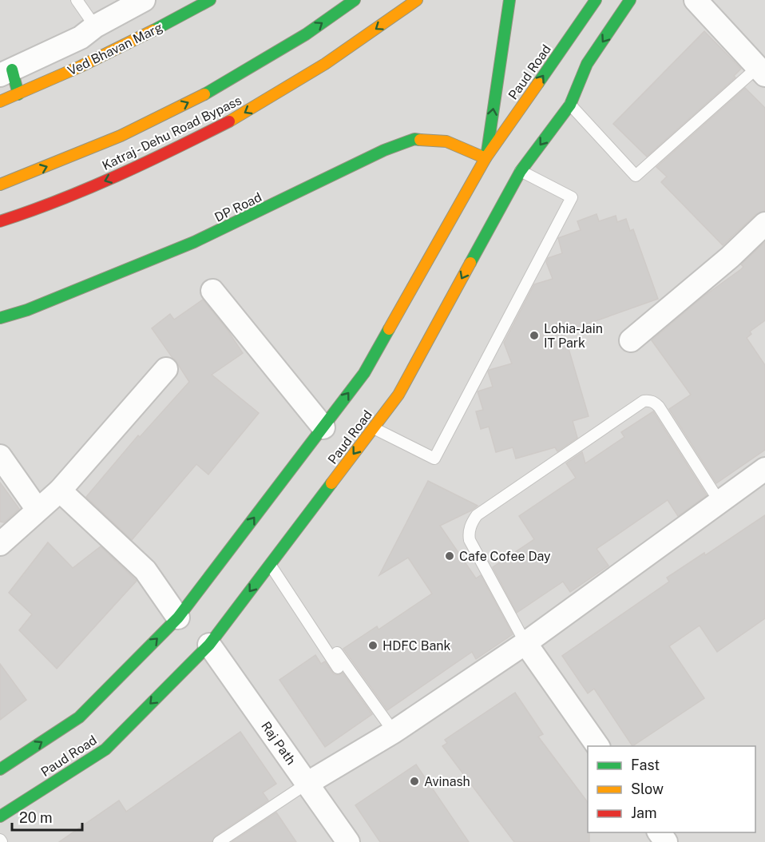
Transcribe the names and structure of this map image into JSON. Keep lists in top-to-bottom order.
{
  "streets": {
    "main road": [
      "Ved Bhavan Marg",
      "Paud Road",
      "Katraj - Dehu Road Bypass",
      "DP Road"
    ],
    "street": ["Raj Path"]
  },
  "crossings": [
    ["Paud Road", "DP Road"],
    ["Paud Road", "Raj Path"]
  ],
  "places": [
    "Lohia-Jain IT Park",
    "Cafe Cofee Day",
    "HDFC Bank",
    "Avinash"
  ],
  "legend": ["Fast", "Slow", "Jam"],
  "scale_bar": "20 m"
}
